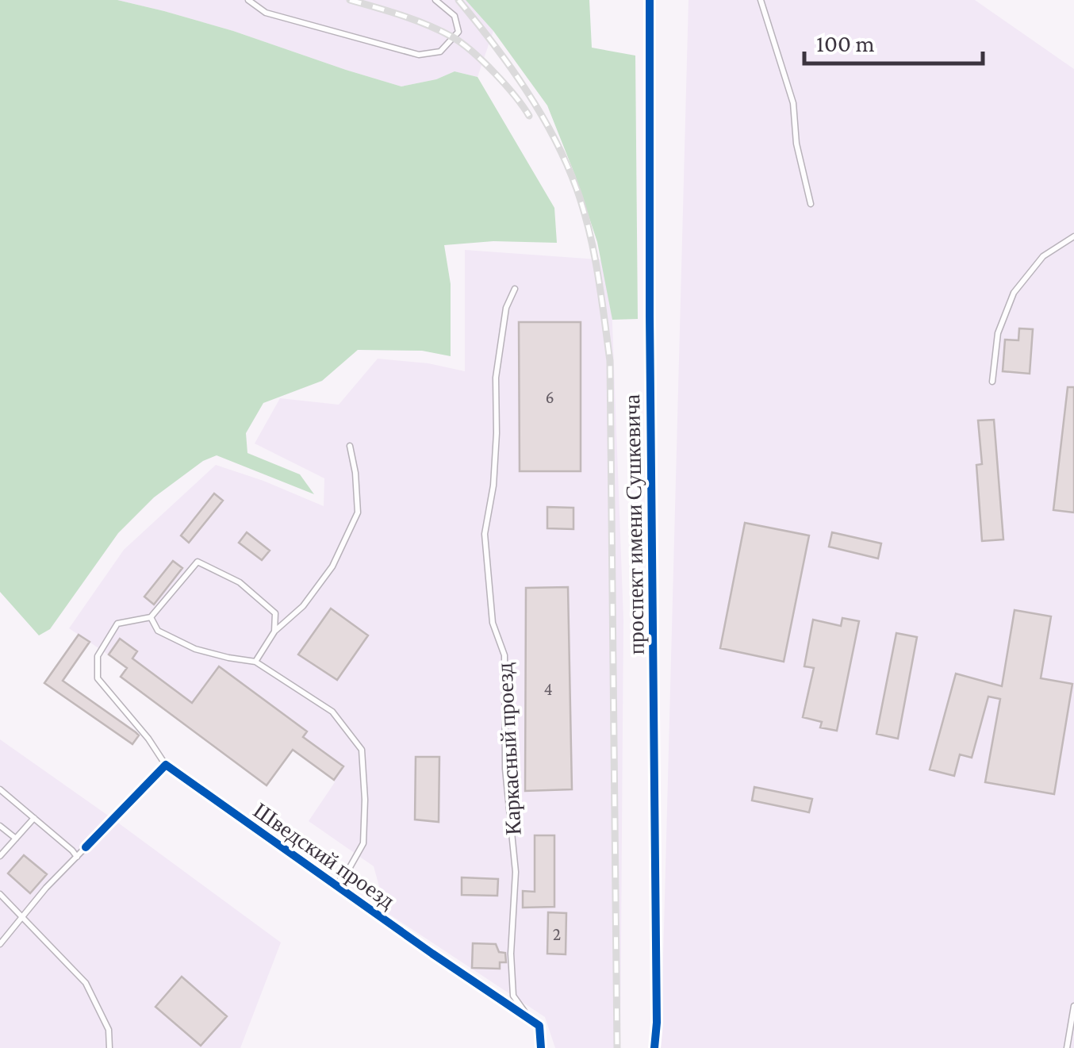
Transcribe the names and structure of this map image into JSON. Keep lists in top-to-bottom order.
{
  "streets": {
    "street": ["проспект имени Сушкевича", "Шведский проезд"],
    "lane": ["Каркасный проезд"]
  },
  "crossings": [
    ["Каркасный проезд", "Шведский проезд"]
  ],
  "house_numbers": ["6", "4", "2"],
  "scale_bar": "100 m"
}
